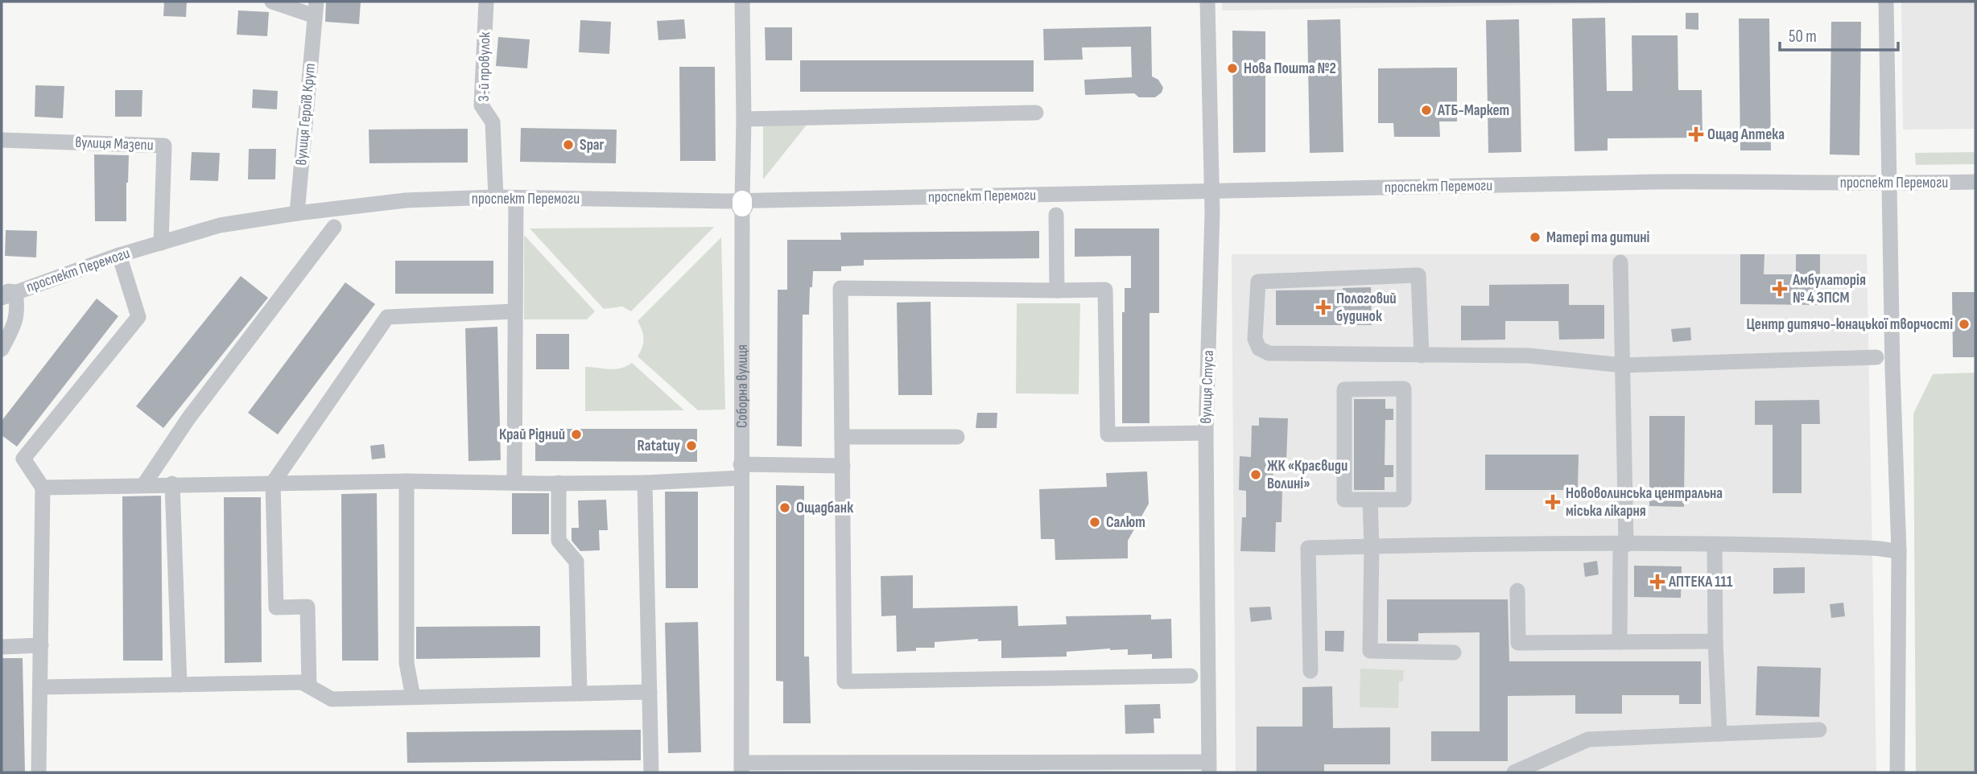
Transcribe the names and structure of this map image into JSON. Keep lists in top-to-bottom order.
{
  "streets": {
    "street": [
      "3-й провулок",
      "вулиця Героїв Крут",
      "вулиця Мазепи",
      "проспект Перемоги",
      "Соборна вулиця",
      "вулиця Стуса"
    ]
  },
  "crossings": [
    ["3-й провулок", "проспект Перемоги"],
    ["вулиця Героїв Крут", "проспект Перемоги"],
    ["вулиця Мазепи", "проспект Перемоги"],
    ["проспект Перемоги", "Соборна вулиця"],
    ["проспект Перемоги", "вулиця Стуса"]
  ],
  "places": {
    "other": [
      "Нова Пошта №2",
      "АТБ-Маркет",
      "Spar",
      "Матері та дитині",
      "Центр дитячо-юнацької творчості",
      "Край Рідний",
      "Ratatuy",
      "ЖК «Краєвиди Волині»",
      "Ощадбанк",
      "Салют"
    ],
    "health": [
      "Ощад Аптека",
      "Амбулаторія № 4 ЗПСМ",
      "Пологовий будинок",
      "Нововолинська центральна міська лікарня",
      "АПТЕКА 111"
    ]
  },
  "scale_bar": "50 m"
}
